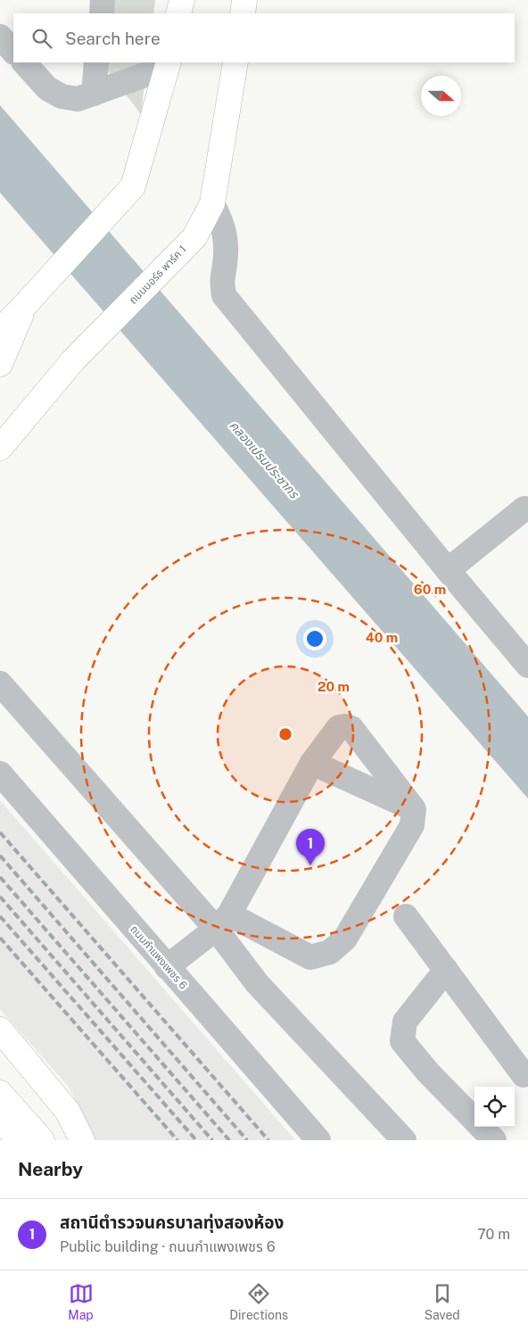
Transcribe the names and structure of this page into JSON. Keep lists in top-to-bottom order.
{
  "streets": {
    "main road": ["ถนนนอร์ธ พาร์ค 1"],
    "street": ["ถนนกำแพงเพชร 6"]
  },
  "water": ["คลองเปรมประชากร"],
  "north": "right",
  "page": {
    "search": "Search here",
    "pins": "1",
    "heading": "Nearby",
    "list": [
      {
        "mark": "1",
        "name": "สถานีตำรวจนครบาลทุ่งสองห้อง",
        "note": "Public building · ถนนกำแพงเพชร 6",
        "value": "70 m"
      }
    ],
    "nav": ["Map", "Directions", "Saved"]
  },
  "rings": ["60 m", "40 m", "20 m"]
}
